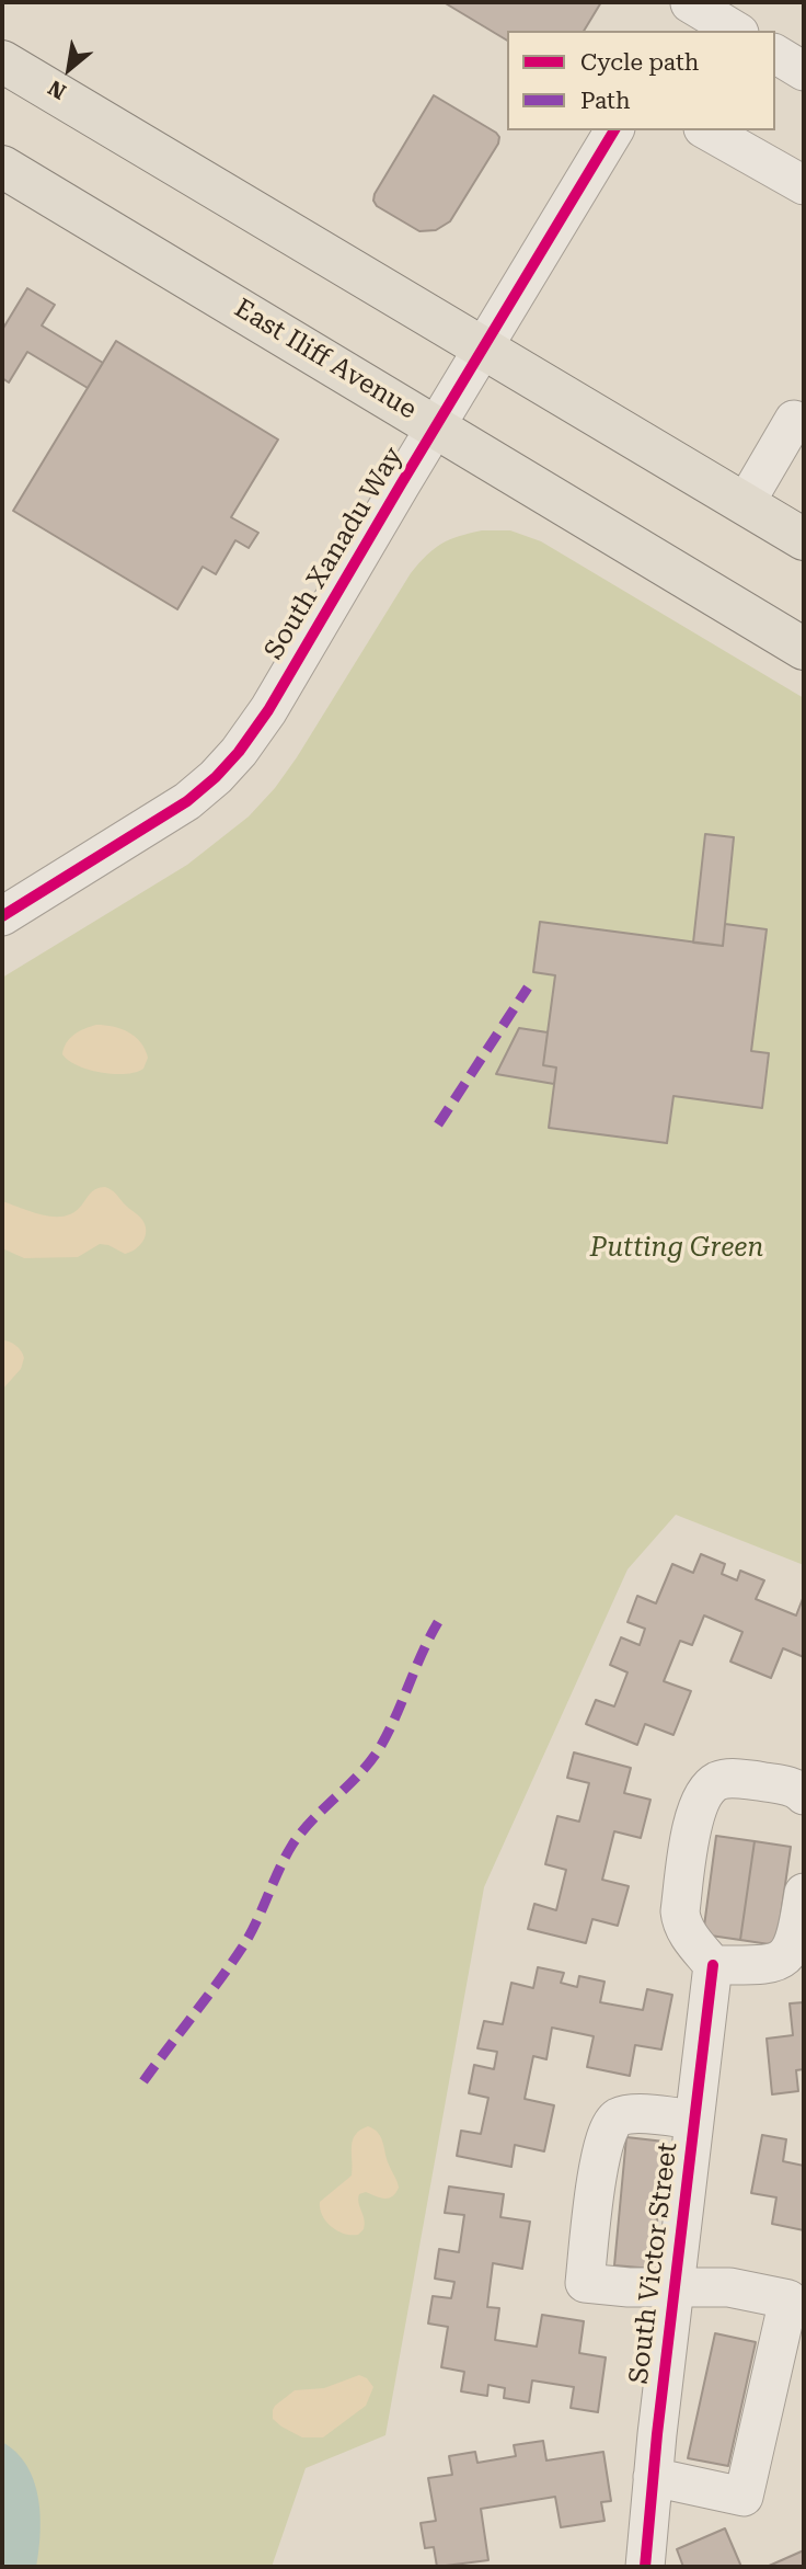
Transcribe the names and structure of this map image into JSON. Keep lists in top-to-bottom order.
{
  "streets": {
    "main road": ["East Iliff Avenue"],
    "street": ["South Xanadu Way", "South Victor Street"]
  },
  "crossings": [
    ["East Iliff Avenue", "South Xanadu Way"]
  ],
  "parks": ["Putting Green"],
  "legend": ["Cycle path", "Path"],
  "north": "bottom left"
}
